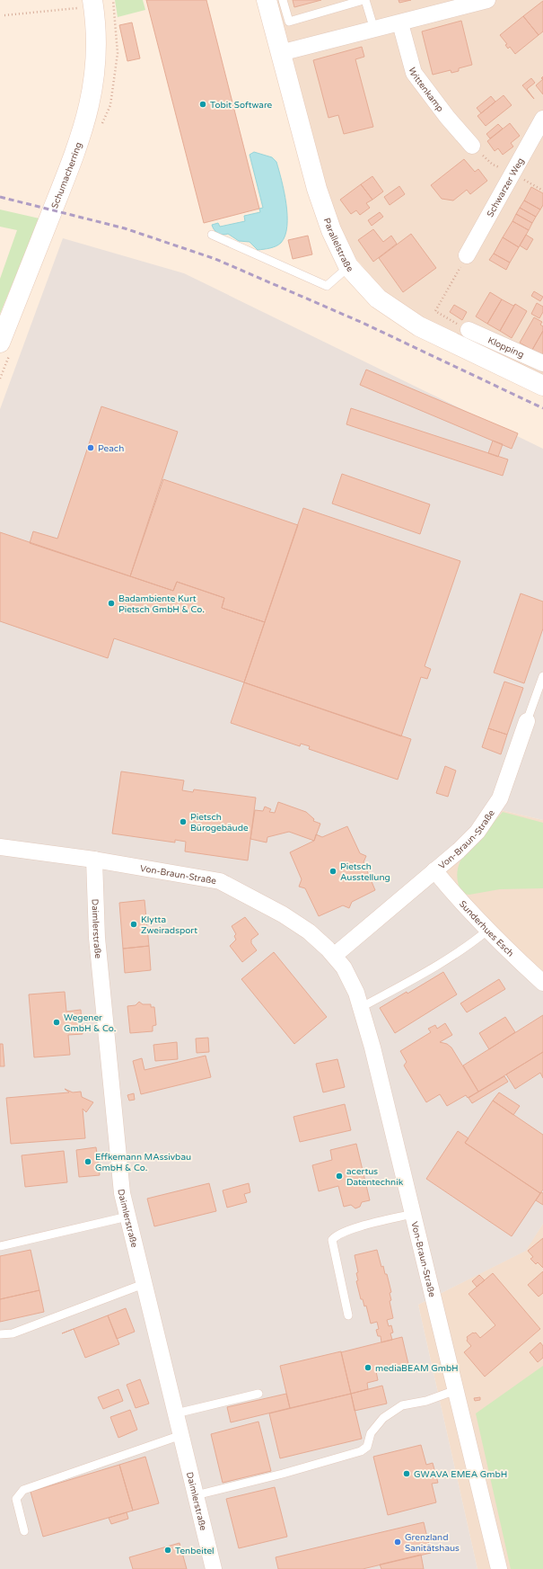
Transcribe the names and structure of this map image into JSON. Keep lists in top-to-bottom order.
{
  "streets": {
    "main road": ["Schumacherring", "Parallelstraße"],
    "street": [
      "Wittenkamp",
      "Schwarzer Weg",
      "Klopping",
      "Von-Braun-Straße",
      "Sunderhues Esch",
      "Daimlerstraße"
    ]
  },
  "crossings": [
    ["Von-Braun-Straße", "Sunderhues Esch"],
    ["Von-Braun-Straße", "Daimlerstraße"]
  ],
  "places": [
    "Tobit Software",
    "Peach",
    "Badambiente Kurt Pietsch GmbH & Co.",
    "Pietsch Bürogebäude",
    "Pietsch Ausstellung",
    "Klytta Zweiradsport",
    "Wegener GmbH & Co.",
    "Effkemann MAssivbau GmbH & Co.",
    "acertus Datentechnik",
    "mediaBEAM GmbH",
    "GWAVA EMEA GmbH",
    "Grenzland Sanitätshaus",
    "Tenbeitel"
  ]
}
